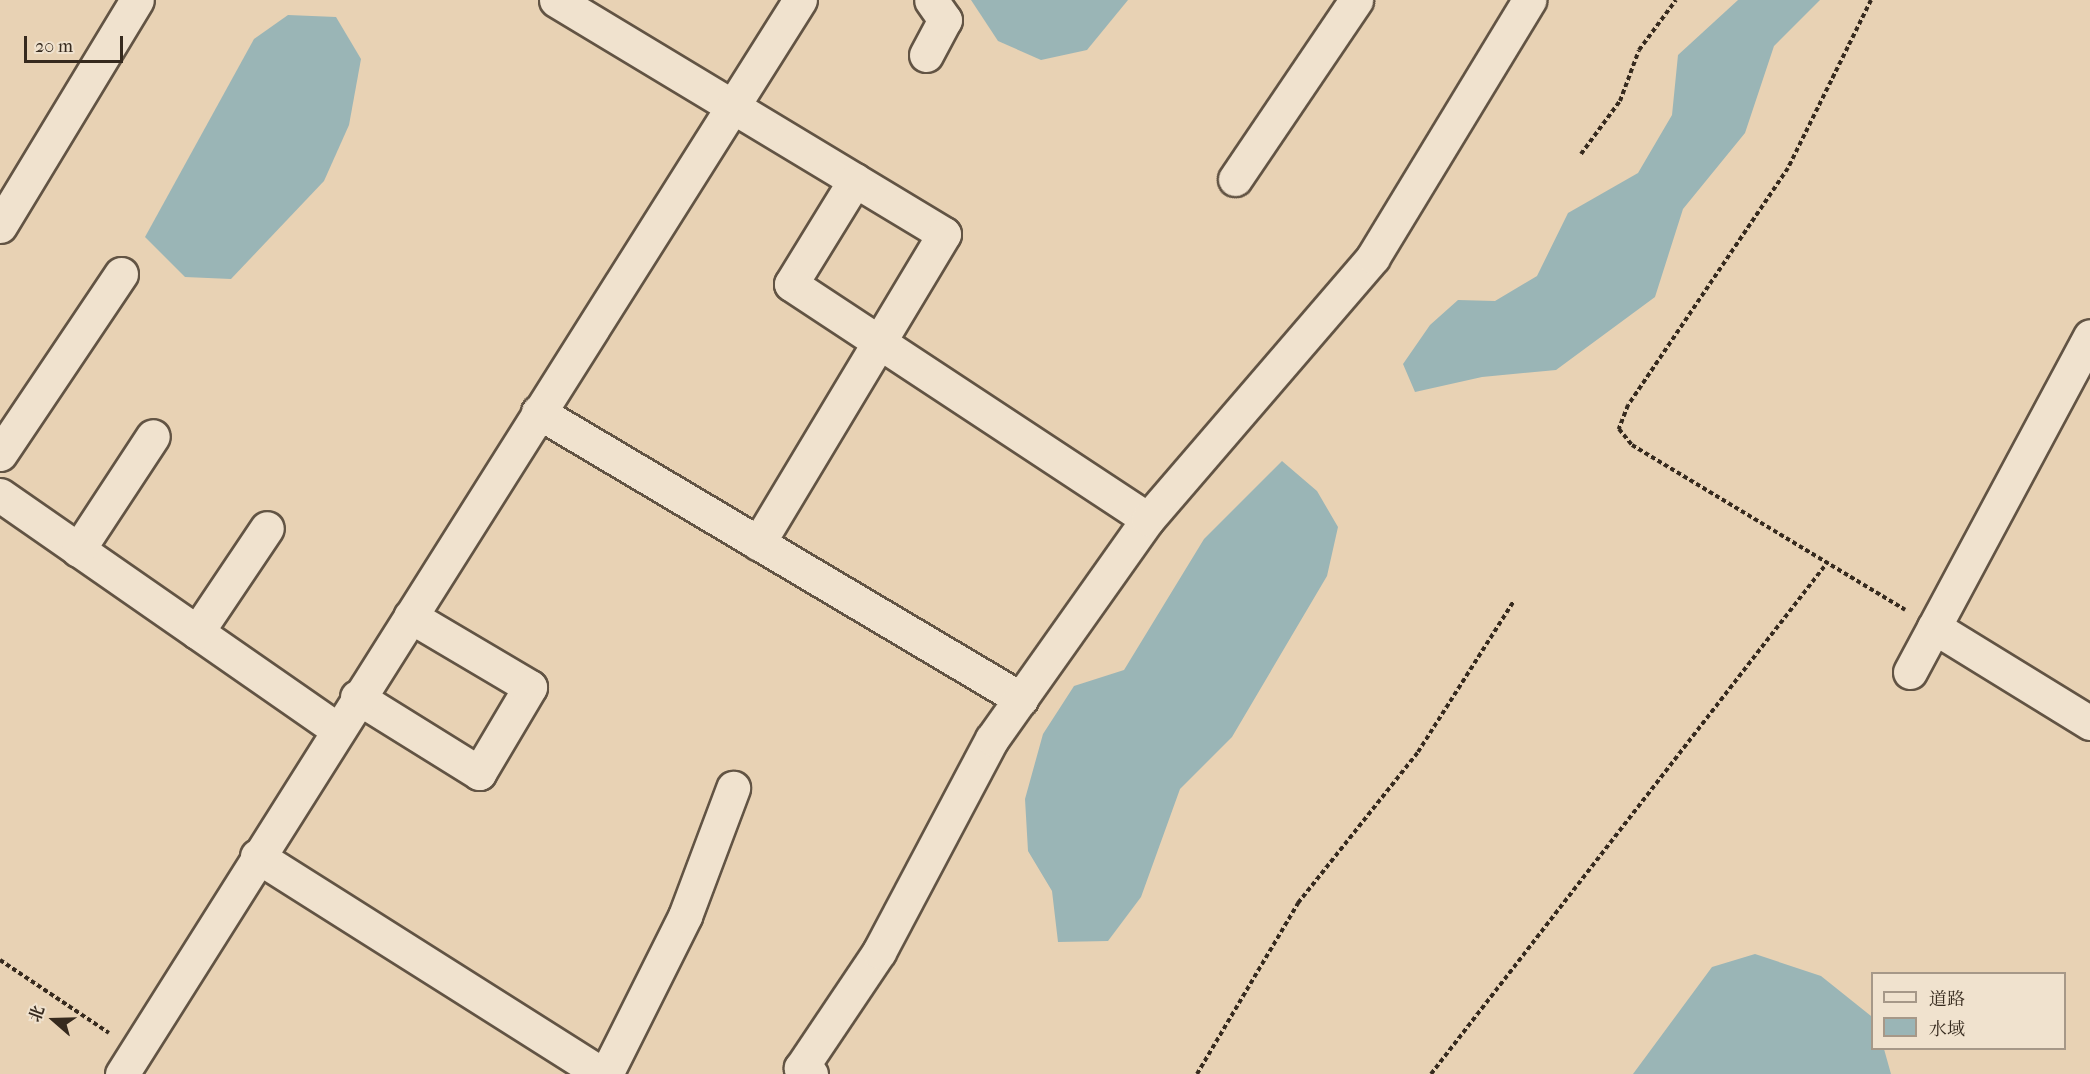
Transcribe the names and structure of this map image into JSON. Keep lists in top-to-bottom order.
{
  "legend": ["道路", "水域"],
  "scale_bar": "20 m",
  "north": "left"
}
